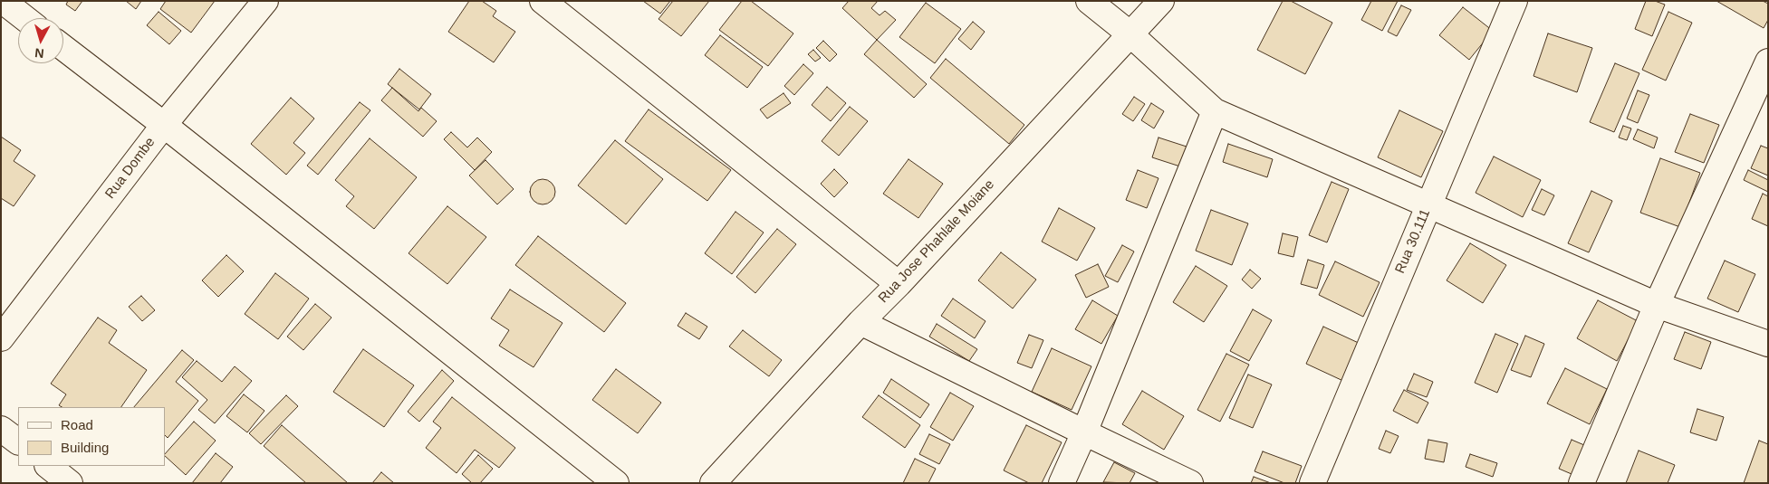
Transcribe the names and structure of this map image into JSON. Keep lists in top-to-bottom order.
{
  "streets": {
    "street": ["Rua Dombe", "Rua Jose Phahlale Moiane", "Rua 30.111"]
  },
  "legend": ["Road", "Building"],
  "north": "bottom"
}
